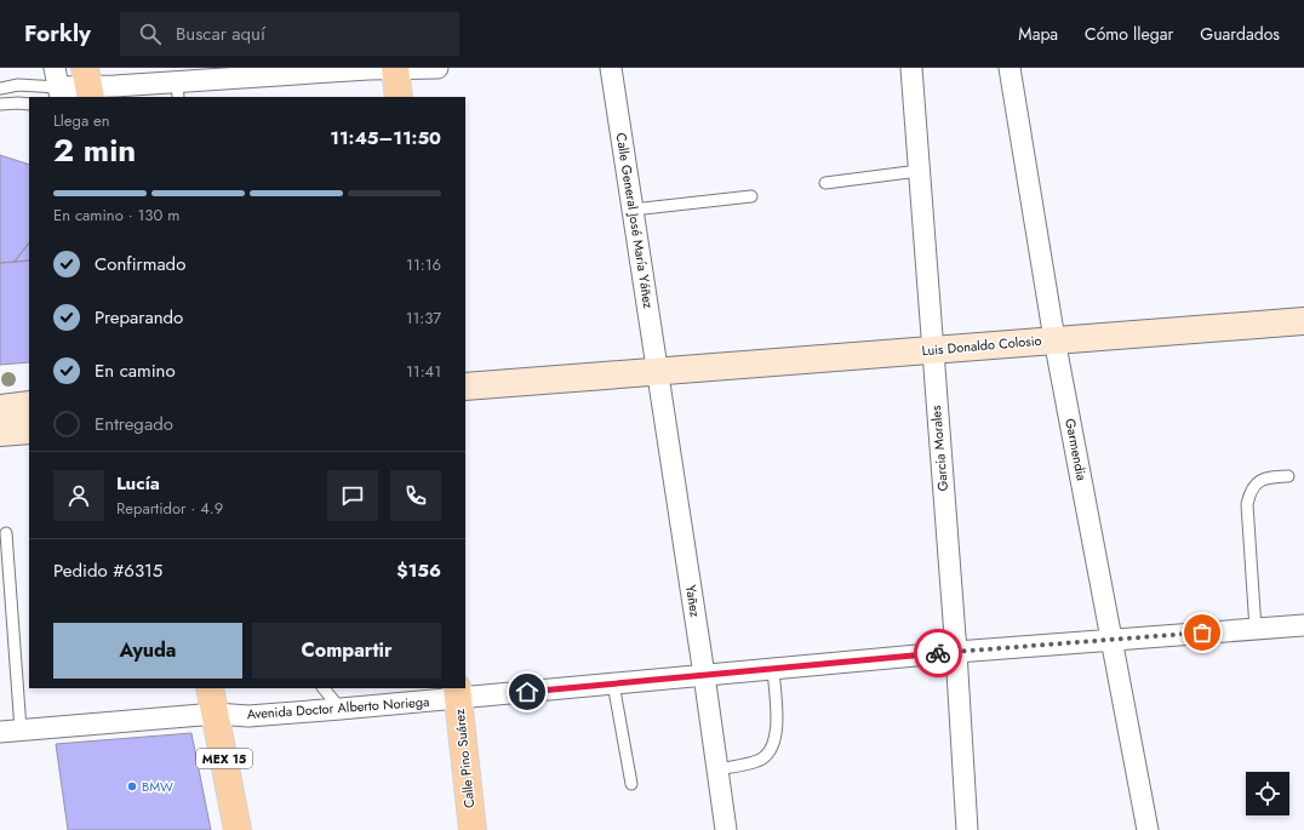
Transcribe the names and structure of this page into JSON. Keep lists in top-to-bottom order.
{
  "streets": {
    "main road": ["Luis Donaldo Colosio", "MEX 15", "Calle Pino Suárez"],
    "street": [
      "Calle General José María Yáñez",
      "Garcia Morales",
      "Garmendia",
      "Yañez",
      "Avenida Doctor Alberto Noriega"
    ]
  },
  "crossings": [
    ["Calle General José María Yáñez", "Luis Donaldo Colosio"],
    ["Calle General José María Yáñez", "Yañez"],
    ["Luis Donaldo Colosio", "Garcia Morales"],
    ["Luis Donaldo Colosio", "Garmendia"],
    ["Luis Donaldo Colosio", "Yañez"],
    ["Garcia Morales", "Avenida Doctor Alberto Noriega"],
    ["Garmendia", "Avenida Doctor Alberto Noriega"],
    ["Yañez", "Avenida Doctor Alberto Noriega"],
    ["Avenida Doctor Alberto Noriega", "MEX 15"],
    ["Avenida Doctor Alberto Noriega", "Calle Pino Suárez"]
  ],
  "places": ["BMW"],
  "page": {
    "header": "Forkly",
    "search": "Buscar aquí",
    "nav": ["Mapa", "Cómo llegar", "Guardados"],
    "heading": ["2 min", "Llega en", "11:45–11:50"],
    "panel": [
      "Lucía",
      "Repartidor · 4.9",
      "Pedido #6315",
      "$156"
    ],
    "bar": "En camino · 130 m",
    "list": [
      ["Confirmado", "11:16"],
      ["Preparando", "11:37"],
      ["En camino", "11:41"],
      "Entregado"
    ],
    "buttons": ["Ayuda", "Compartir"]
  }
}
